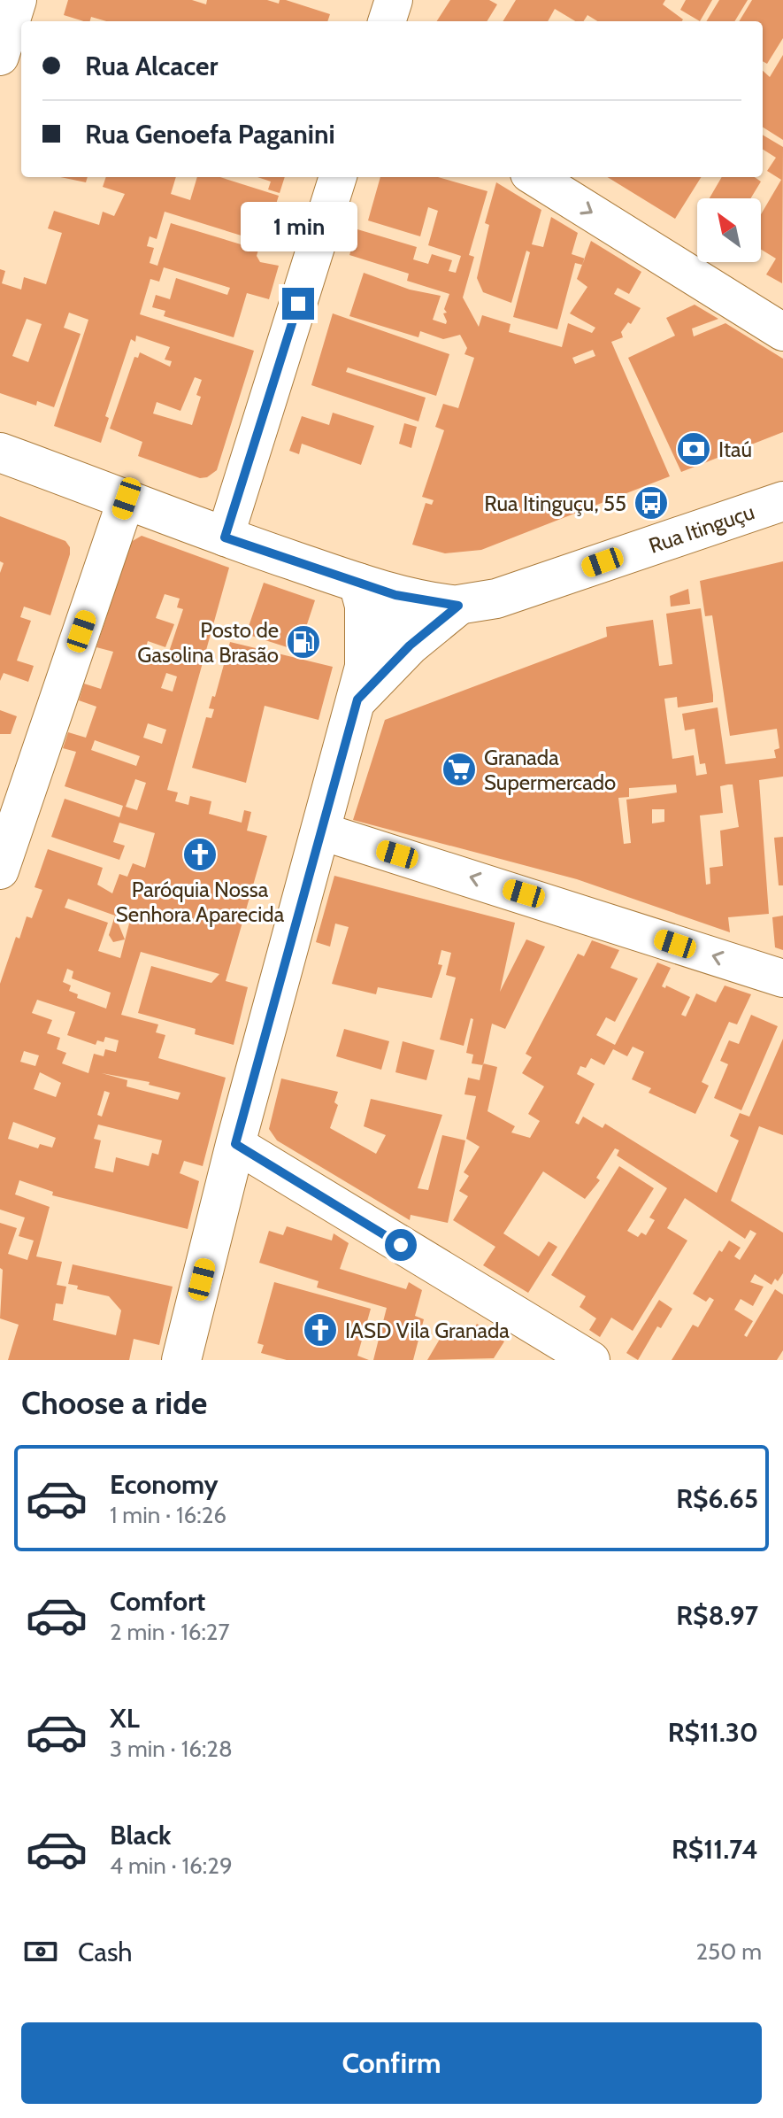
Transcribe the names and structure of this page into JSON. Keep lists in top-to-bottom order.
{
  "streets": {
    "street": ["Rua Itinguçu"]
  },
  "places": {
    "bank": ["Itaú"],
    "bus stop": ["Rua Itinguçu, 55"],
    "fuel station": ["Posto de Gasolina Brasão"],
    "supermarket": ["Granada Supermercado"],
    "church": ["Paróquia Nossa Senhora Aparecida", "IASD Vila Granada"]
  },
  "north": "top left",
  "page": {
    "banner": ["Rua Alcacer", "Rua Genoefa Paganini"],
    "bubble": "1 min",
    "heading": "Choose a ride",
    "list": [
      {
        "name": "Economy",
        "note": "1 min · 16:26",
        "value": "R$6.65"
      },
      {
        "name": "Comfort",
        "note": "2 min · 16:27",
        "value": "R$8.97"
      },
      {
        "name": "XL",
        "note": "3 min · 16:28",
        "value": "R$11.30"
      },
      {
        "name": "Black",
        "note": "4 min · 16:29",
        "value": "R$11.74"
      }
    ],
    "pay": ["Cash", "250 m"],
    "buttons": "Confirm"
  }
}
